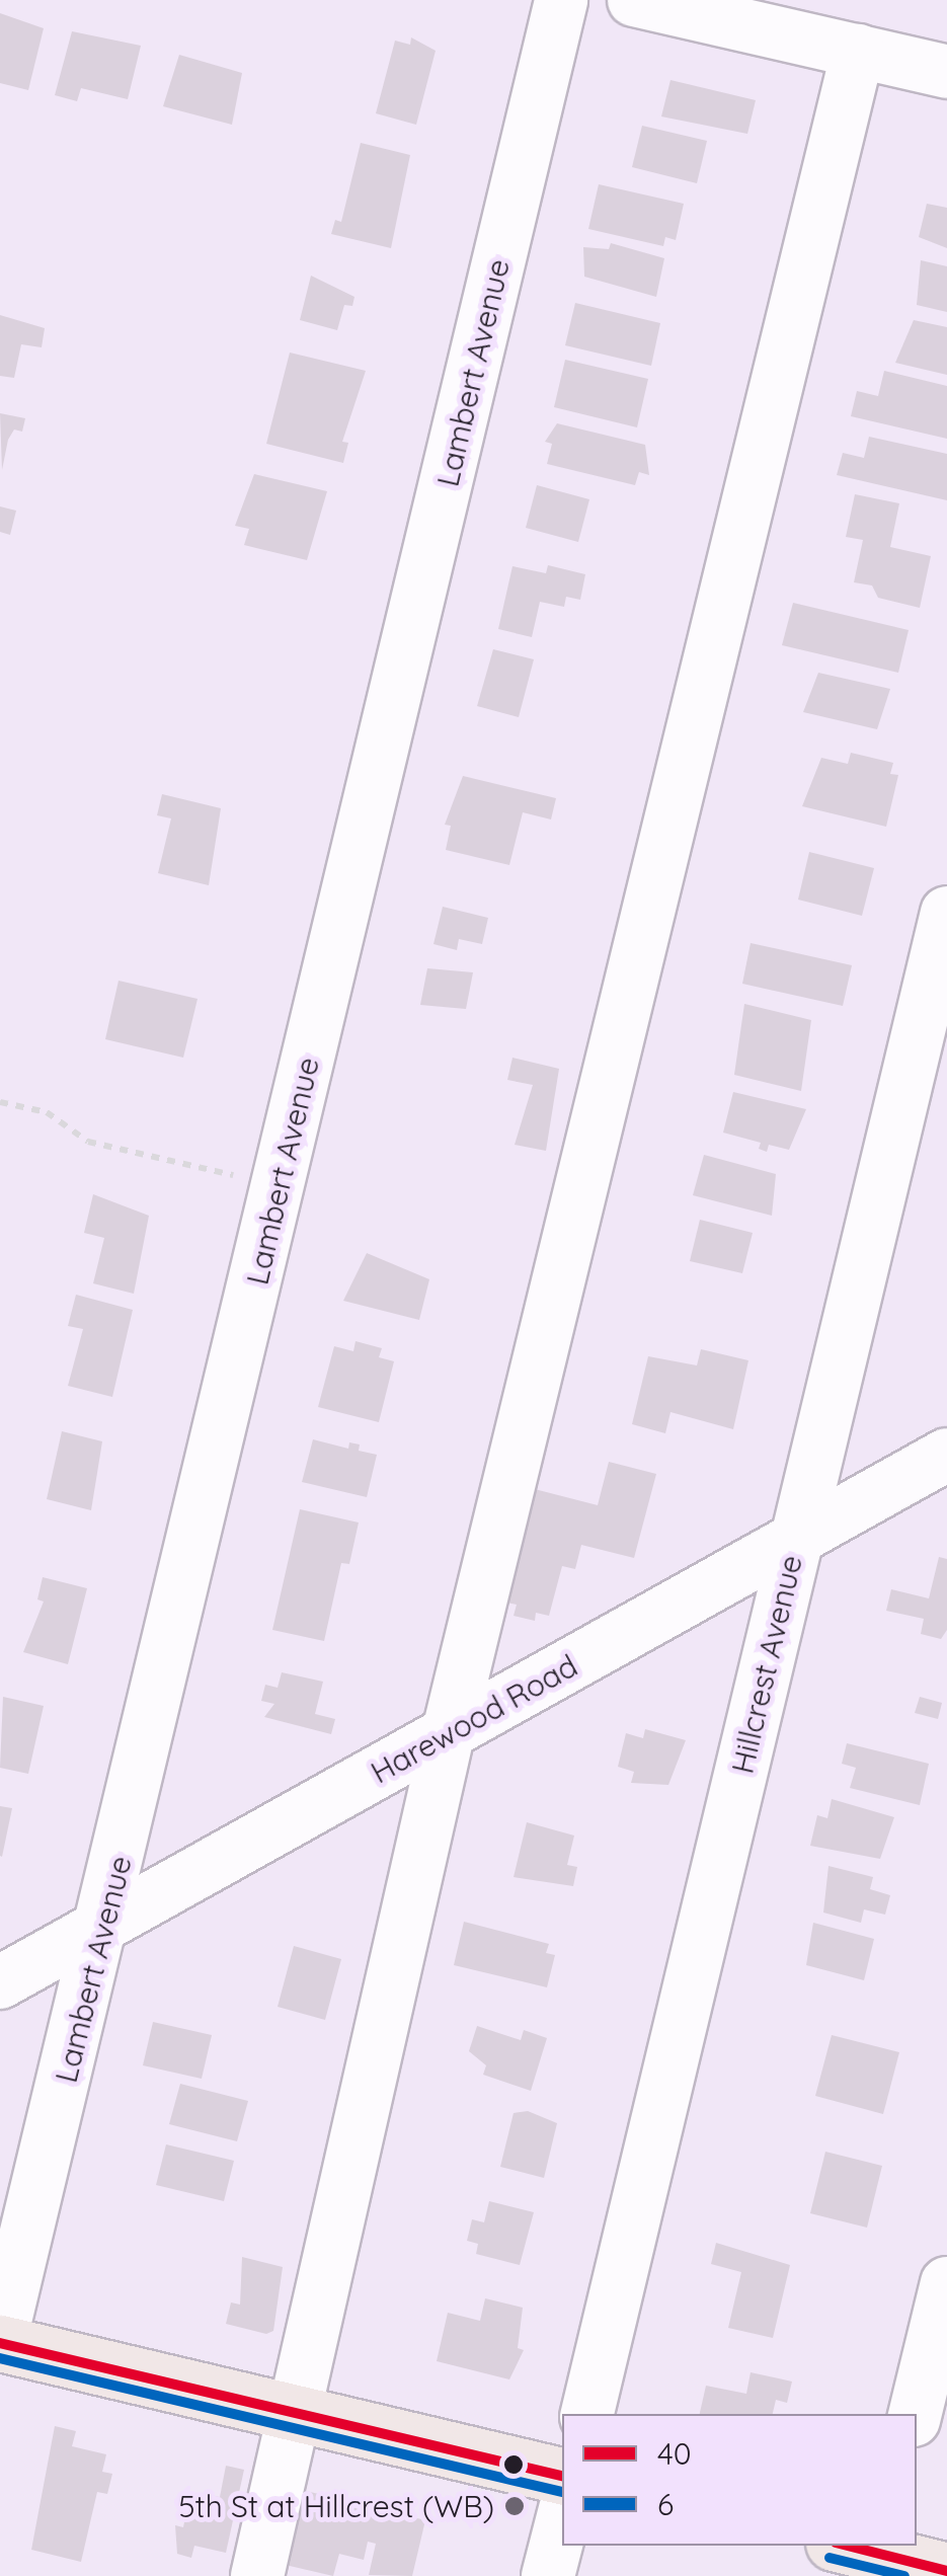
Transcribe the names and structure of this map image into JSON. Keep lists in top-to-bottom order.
{
  "streets": {
    "street": ["Lambert Avenue", "Hillcrest Avenue", "Harewood Road"]
  },
  "crossings": [
    ["Lambert Avenue", "Harewood Road"],
    ["Hillcrest Avenue", "Harewood Road"]
  ],
  "places": ["5th St at Hillcrest (WB)"],
  "lines": ["transit line 40", "transit line 6"],
  "legend": ["40", "6"]
}
